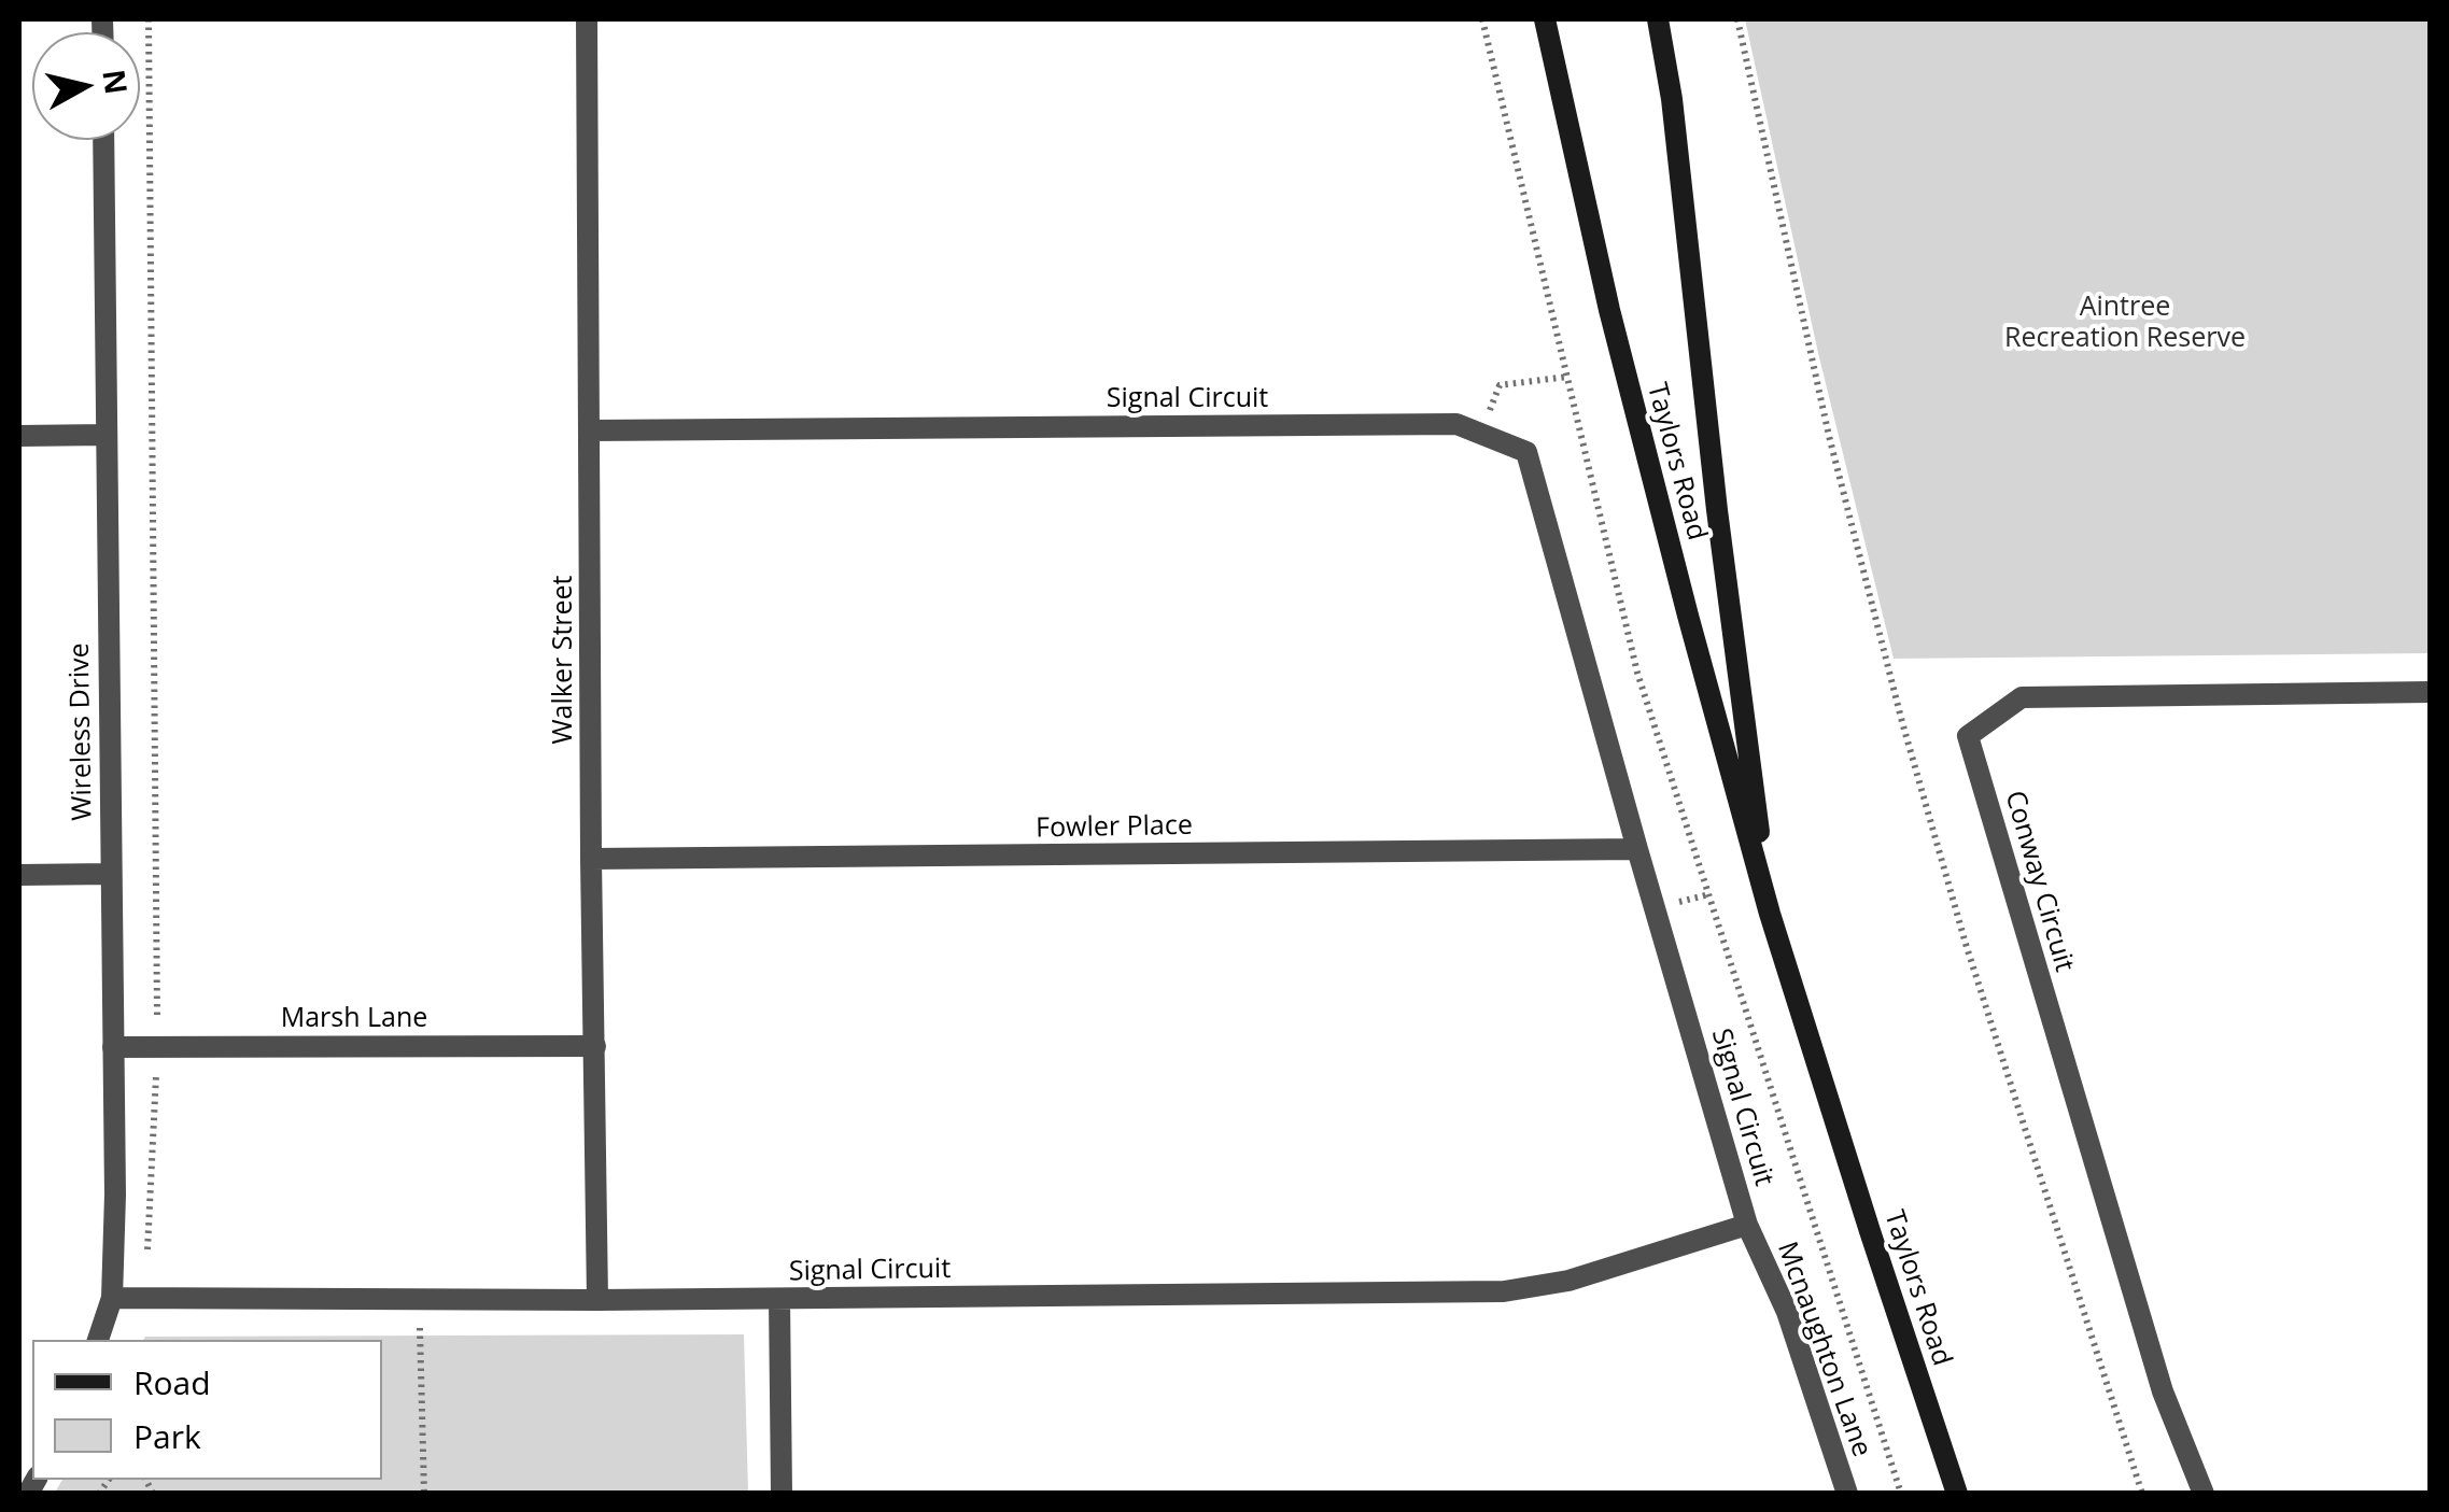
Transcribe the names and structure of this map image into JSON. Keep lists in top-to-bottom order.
{
  "streets": {
    "street": [
      "Signal Circuit",
      "Taylors Road",
      "Walker Street",
      "Wireless Drive",
      "Fowler Place",
      "Conway Circuit",
      "Marsh Lane",
      "Mcnaughton Lane"
    ]
  },
  "crossings": [
    ["Signal Circuit", "Walker Street"],
    ["Signal Circuit", "Wireless Drive"],
    ["Signal Circuit", "Fowler Place"],
    ["Signal Circuit", "Mcnaughton Lane"],
    ["Walker Street", "Fowler Place"],
    ["Walker Street", "Marsh Lane"],
    ["Wireless Drive", "Marsh Lane"]
  ],
  "parks": ["Aintree Recreation Reserve"],
  "legend": ["Road", "Park"],
  "north": "right"
}
